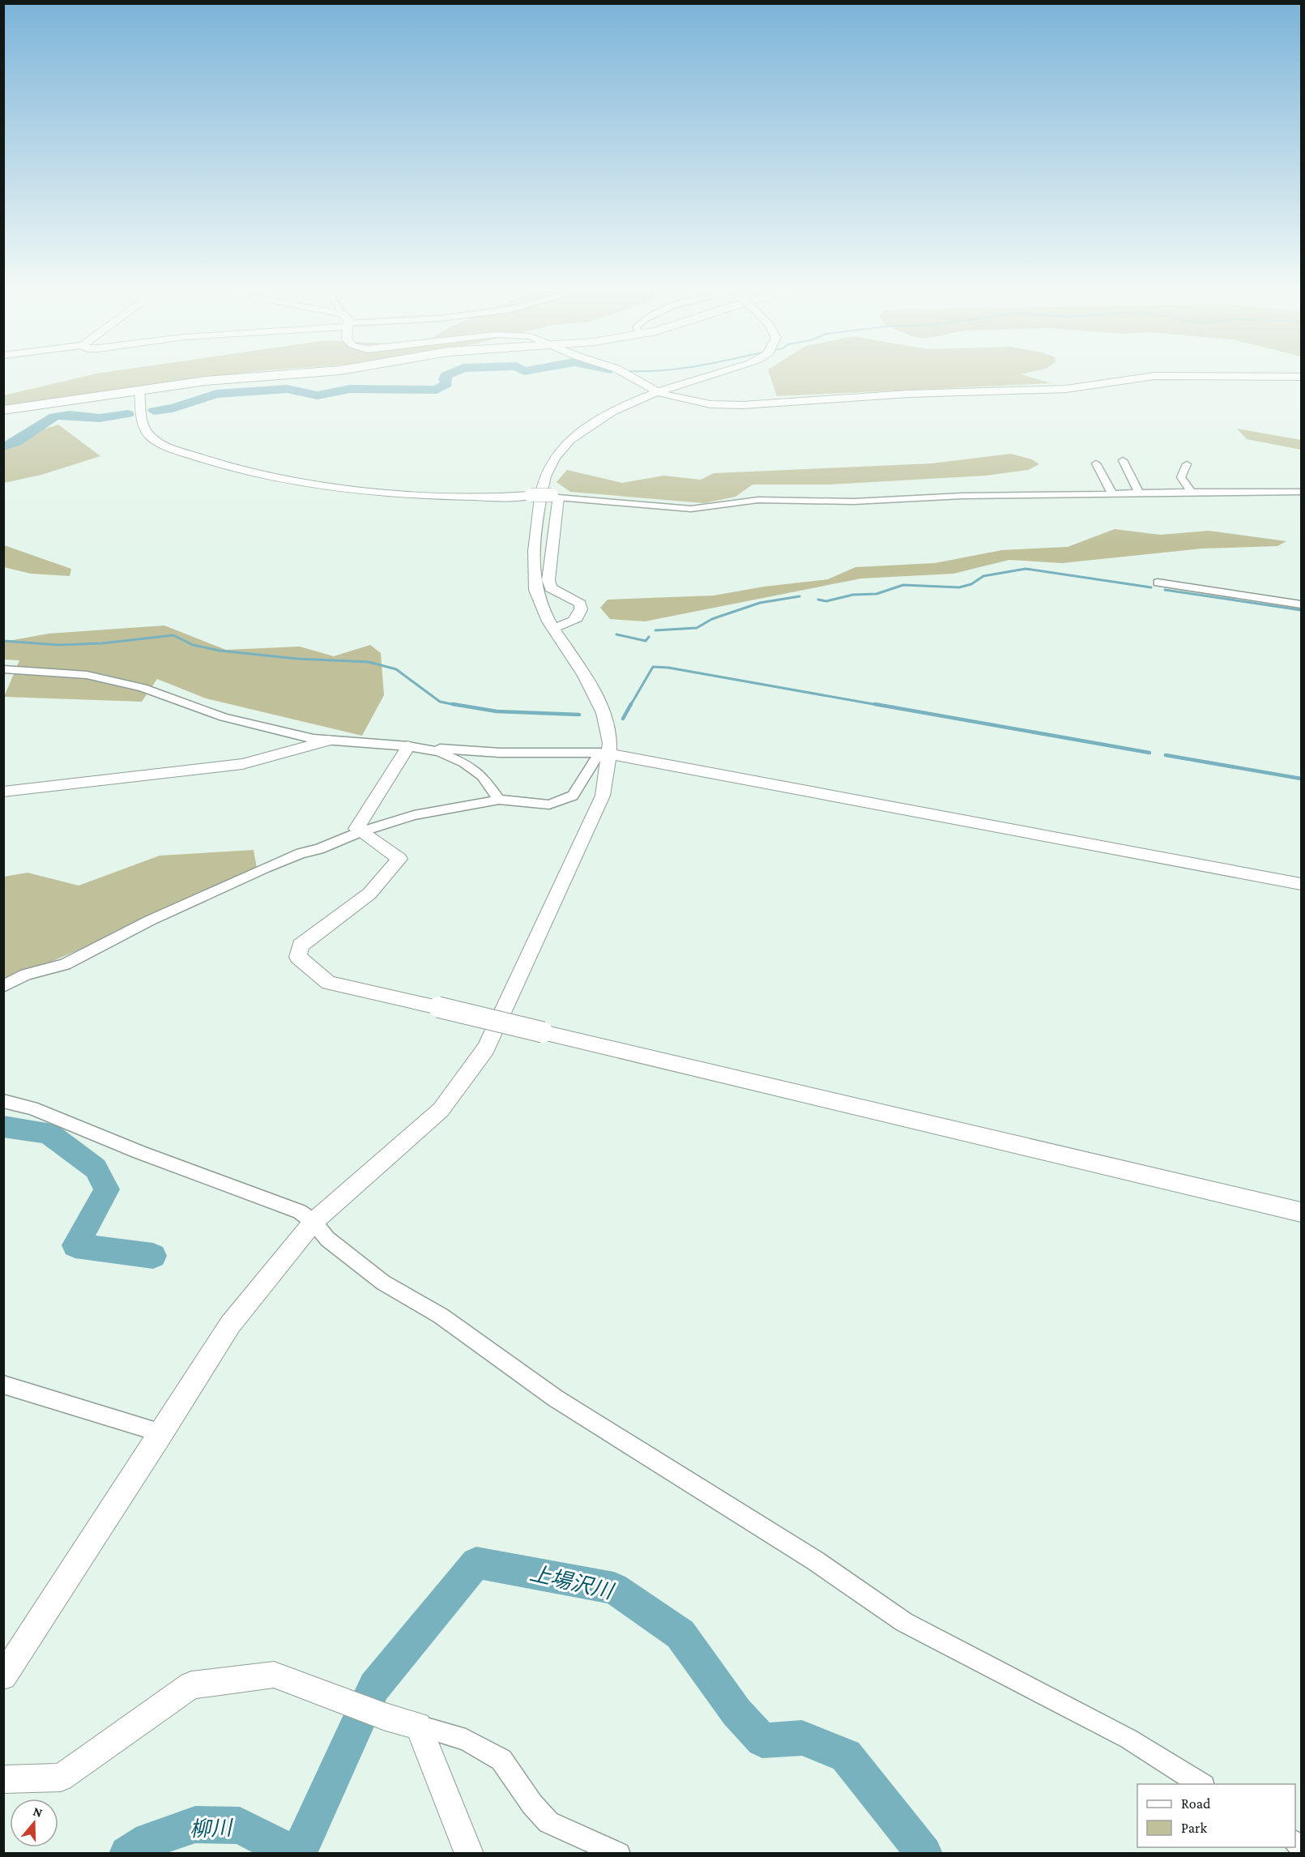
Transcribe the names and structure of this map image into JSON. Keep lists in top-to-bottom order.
{
  "water": ["上場沢川", "柳川"],
  "legend": ["Road", "Park"],
  "north": "top"
}
